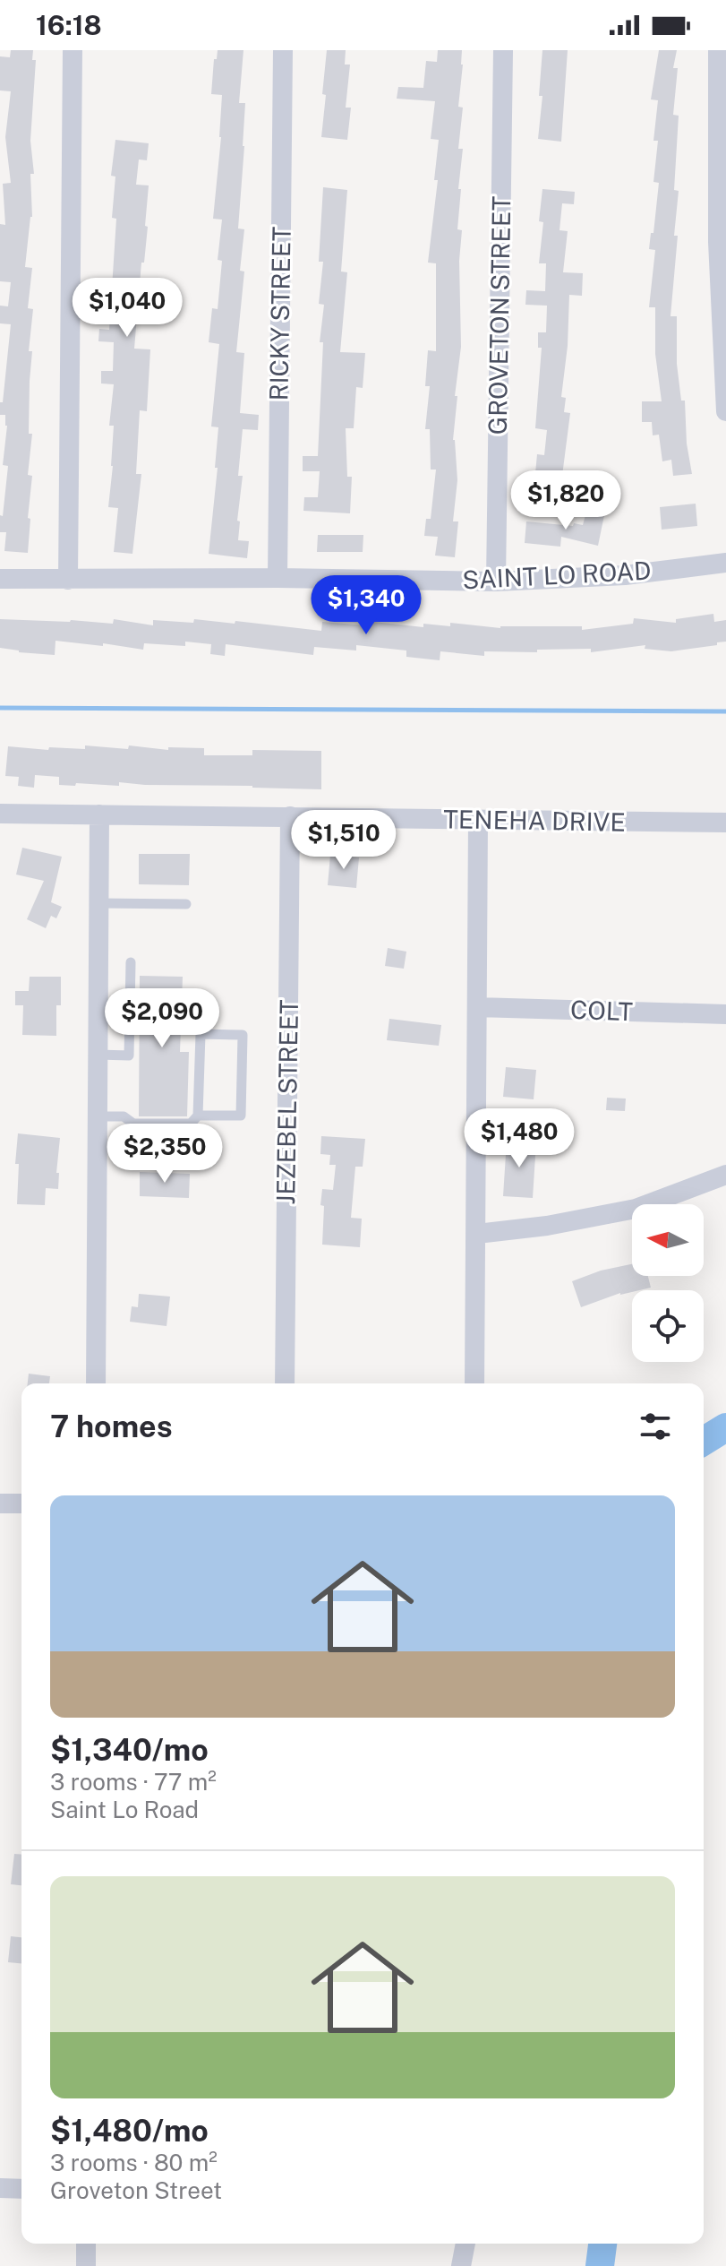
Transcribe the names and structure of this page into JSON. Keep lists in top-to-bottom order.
{
  "streets": {
    "street": [
      "RICKY STREET",
      "GROVETON STREET",
      "SAINT LO ROAD",
      "TENEHA DRIVE",
      "COLT",
      "JEZEBEL STREET"
    ]
  },
  "crossings": [
    ["RICKY STREET", "SAINT LO ROAD"],
    ["GROVETON STREET", "SAINT LO ROAD"],
    ["TENEHA DRIVE", "JEZEBEL STREET"]
  ],
  "north": "left",
  "page": {
    "status": "16:18",
    "price": [
      "$1,040",
      "$1,820",
      "$1,340",
      "$1,510",
      "$2,090",
      "$1,480",
      "$2,350"
    ],
    "heading": "7 homes",
    "list": [
      {
        "name": "$1,340/mo",
        "note": "3 rooms · 77 m² · Saint Lo Road"
      },
      {
        "name": "$1,480/mo",
        "note": "3 rooms · 80 m² · Groveton Street"
      }
    ]
  }
}
